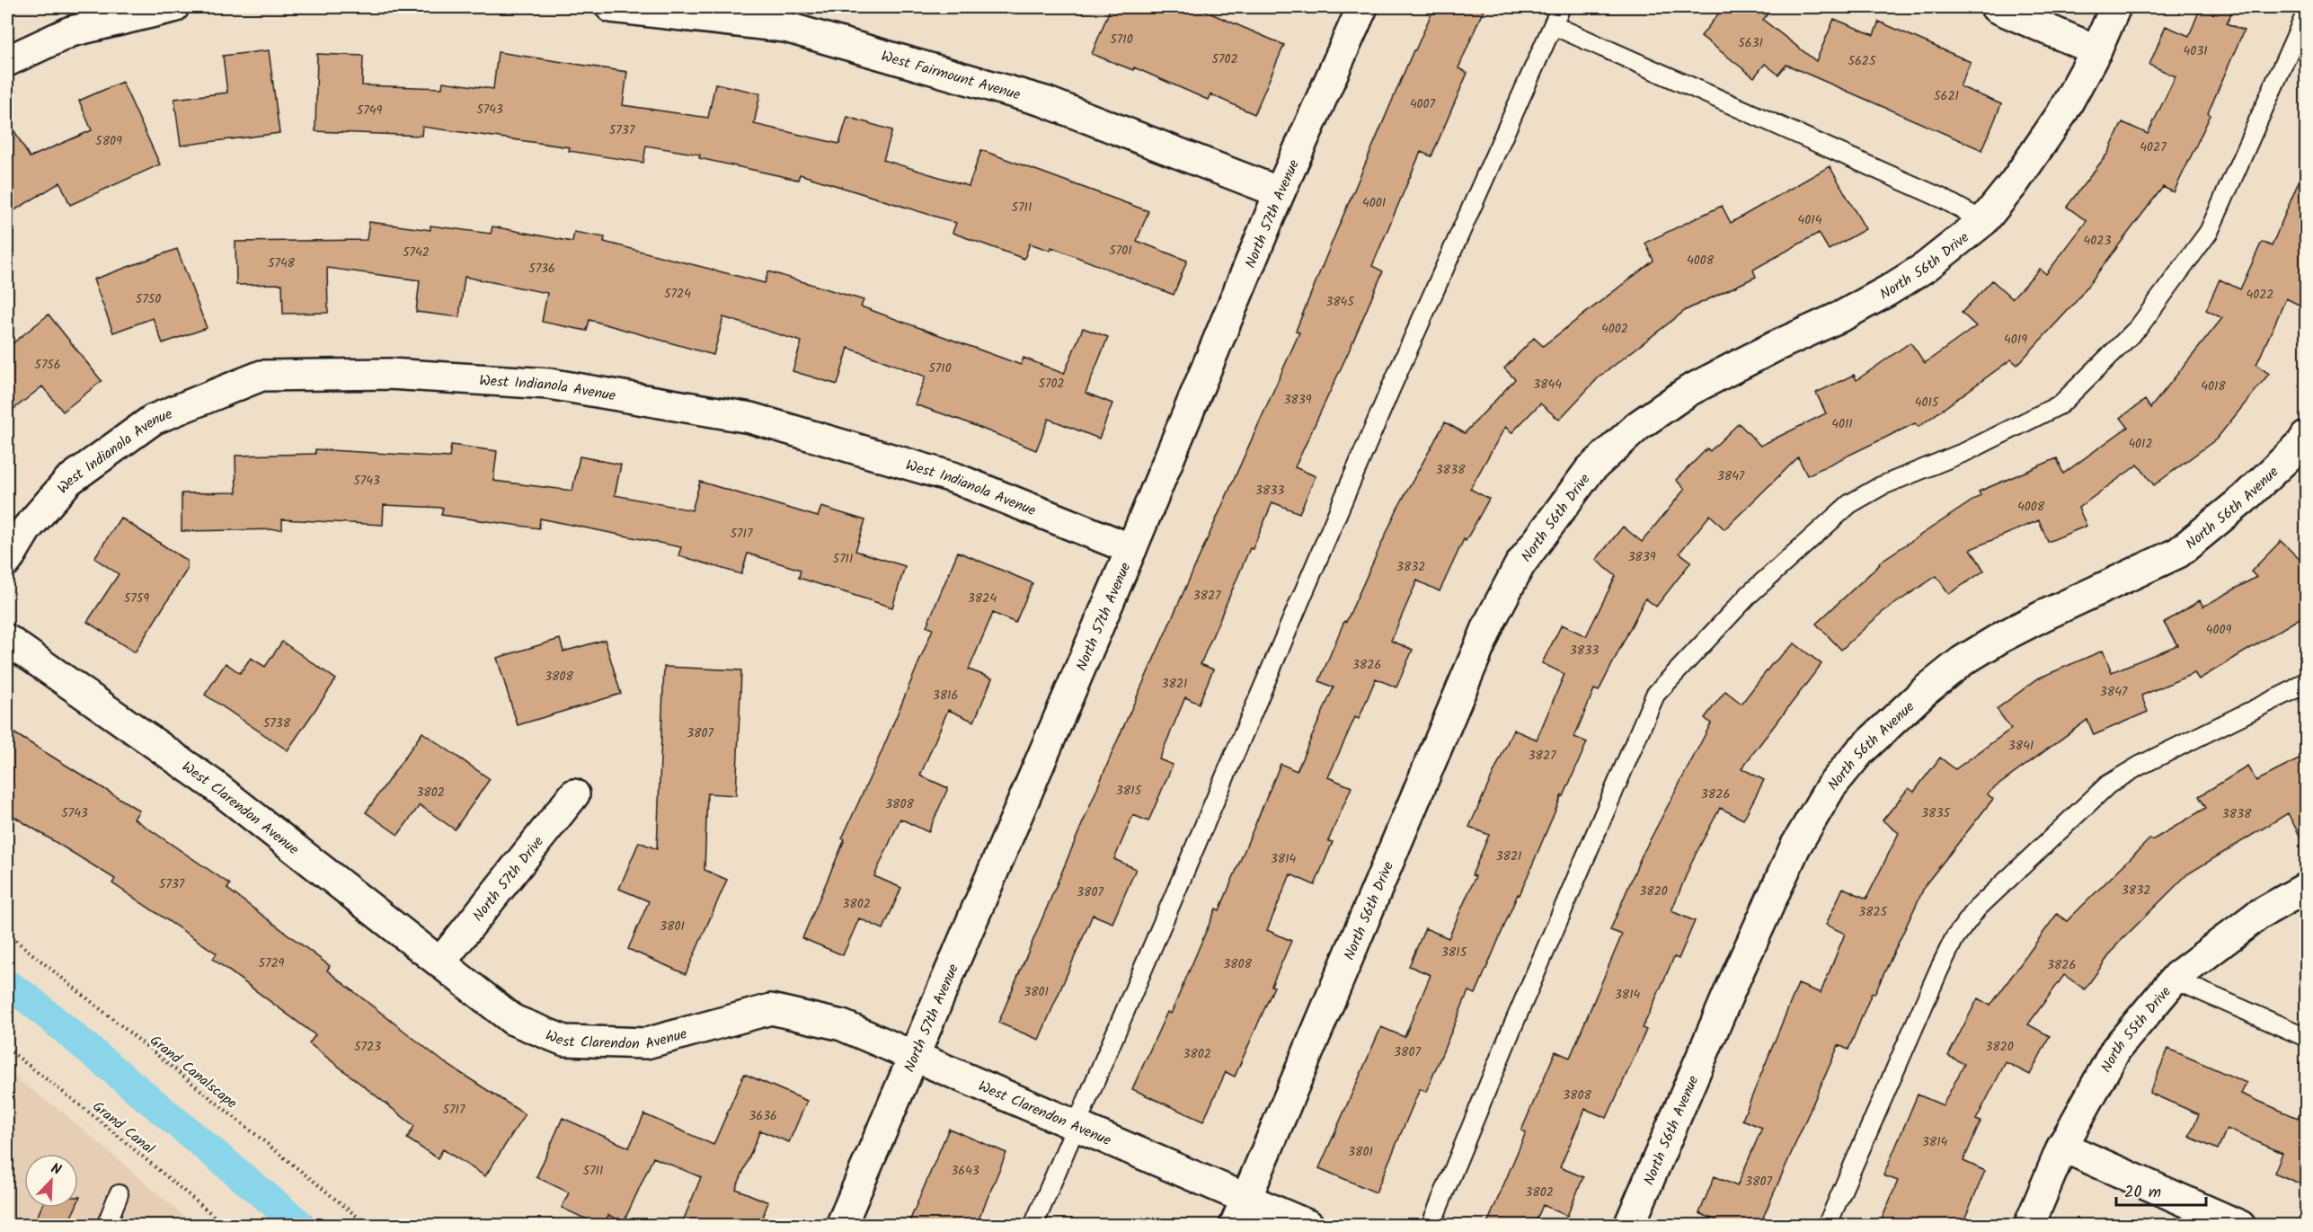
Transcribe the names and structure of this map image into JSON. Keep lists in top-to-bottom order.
{
  "streets": {
    "street": [
      "West Fairmount Avenue",
      "North 57th Avenue",
      "North 56th Drive",
      "West Indianola Avenue",
      "North 56th Avenue",
      "West Clarendon Avenue",
      "North 57th Drive",
      "North 55th Drive"
    ],
    "path": ["Grand Canalscape", "Grand Canal"]
  },
  "crossings": [
    ["West Fairmount Avenue", "North 57th Avenue"],
    ["North 57th Avenue", "West Indianola Avenue"],
    ["North 57th Avenue", "West Clarendon Avenue"],
    ["North 56th Drive", "West Clarendon Avenue"],
    ["West Clarendon Avenue", "North 57th Drive"]
  ],
  "house_numbers": [
    "5710",
    "5631",
    "4031",
    "5702",
    "5625",
    "5621",
    "4007",
    "5743",
    "5749",
    "5737",
    "5809",
    "4027",
    "4001",
    "5711",
    "4014",
    "4023",
    "5701",
    "5742",
    "4008",
    "5748",
    "5736",
    "5724",
    "4022",
    "5750",
    "3845",
    "4002",
    "4019",
    "5756",
    "5710",
    "5702",
    "3844",
    "4018",
    "3839",
    "4015",
    "4011",
    "4012",
    "3838",
    "3847",
    "5743",
    "3833",
    "4008",
    "5717",
    "3839",
    "5711",
    "3832",
    "3827",
    "5759",
    "3824",
    "4009",
    "3833",
    "3826",
    "3808",
    "3821",
    "3847",
    "3816",
    "5738",
    "3807",
    "3841",
    "3827",
    "3815",
    "3802",
    "3826",
    "3808",
    "5743",
    "3835",
    "3838",
    "3821",
    "3814",
    "5737",
    "3832",
    "3820",
    "3807",
    "3802",
    "3825",
    "3801",
    "3815",
    "5729",
    "3808",
    "3826",
    "3801",
    "3814",
    "5723",
    "3820",
    "3807",
    "3802",
    "3808",
    "5717",
    "3636",
    "3814",
    "3801",
    "5711",
    "3643",
    "3807",
    "3802"
  ],
  "scale_bar": "20 m",
  "north": "top right"
}
